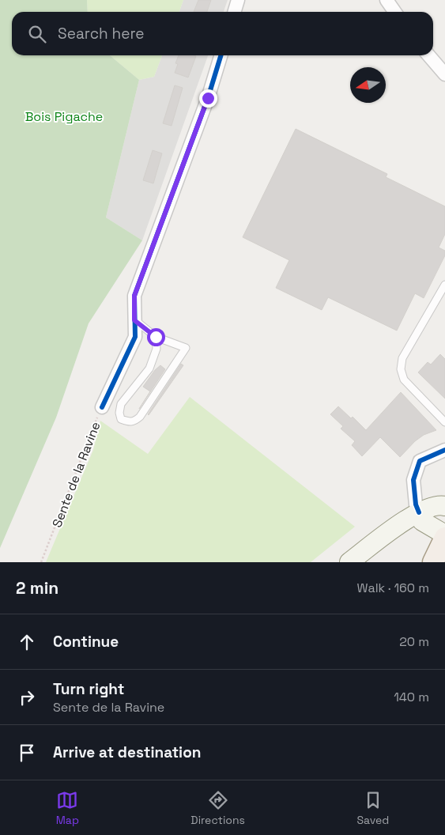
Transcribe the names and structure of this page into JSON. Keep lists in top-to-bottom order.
{
  "streets": {
    "street": ["Sente de la Ravine"]
  },
  "parks": ["Bois Pigache"],
  "north": "left",
  "page": {
    "search": "Search here",
    "heading": ["2 min", "Walk · 160 m"],
    "list": [
      ["Continue", "20 m"],
      ["Turn right", "Sente de la Ravine", "140 m"],
      "Arrive at destination"
    ],
    "nav": ["Map", "Directions", "Saved"]
  }
}
